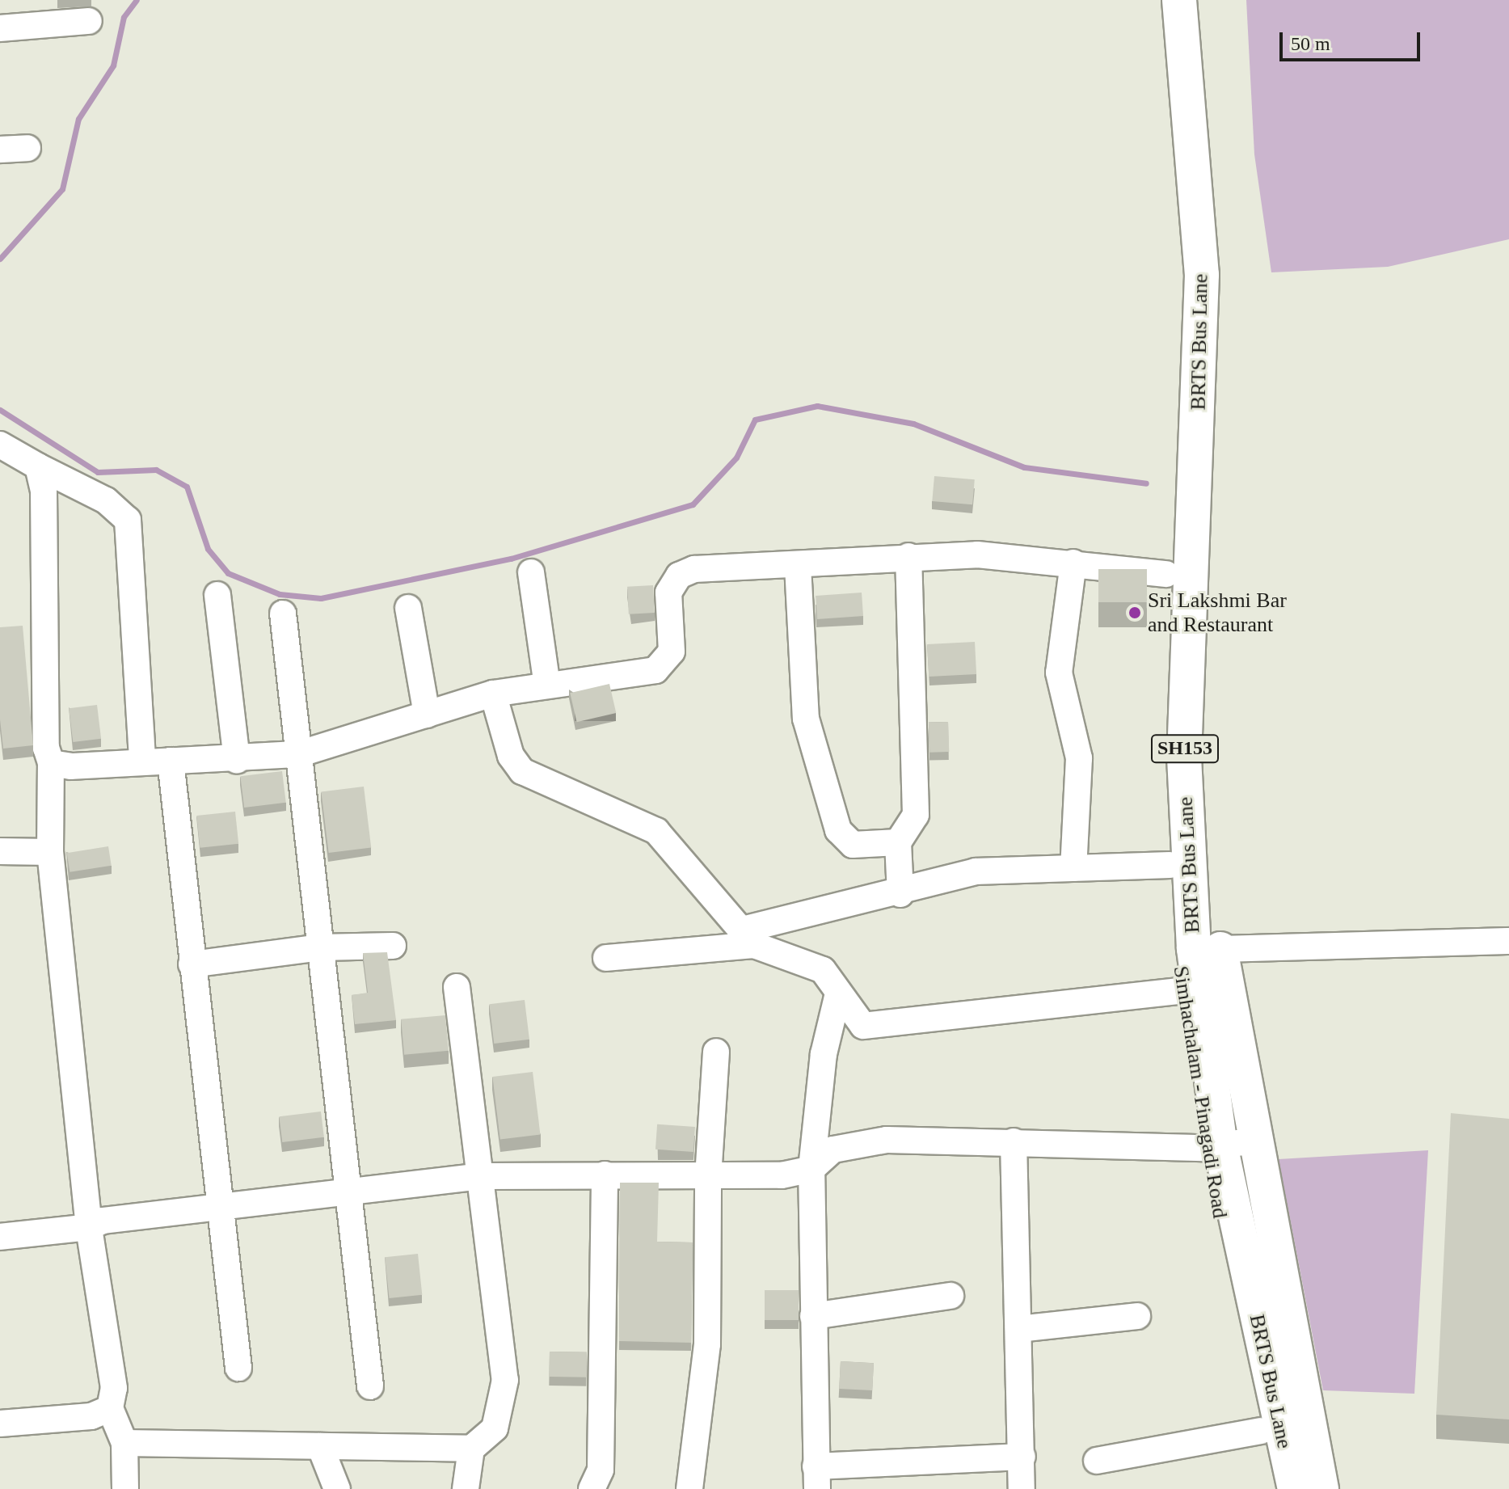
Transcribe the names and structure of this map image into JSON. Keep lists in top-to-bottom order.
{
  "streets": {
    "main road": ["BRTS Bus Lane", "SH153", "Simhachalam - Pinagadi Road"]
  },
  "crossings": [
    ["BRTS Bus Lane", "Simhachalam - Pinagadi Road"]
  ],
  "places": ["Sri Lakshmi Bar and Restaurant"],
  "scale_bar": "50 m"
}
